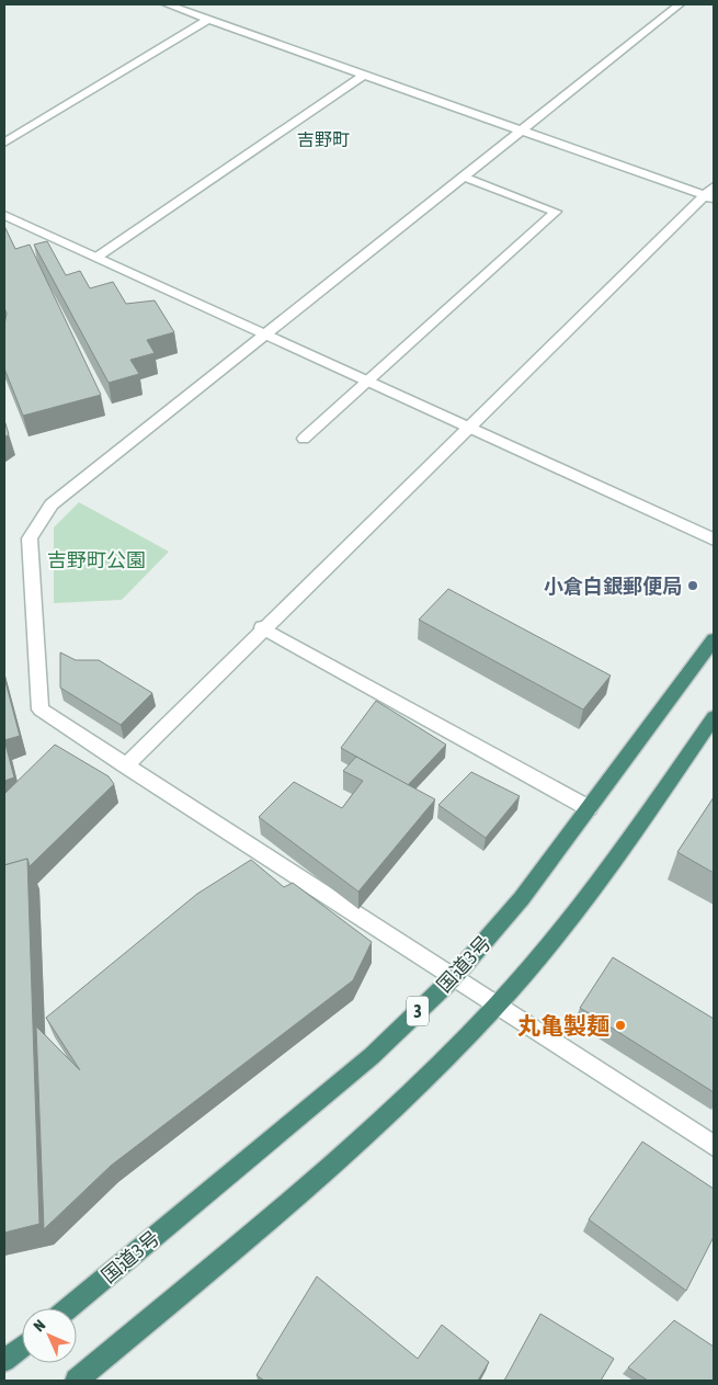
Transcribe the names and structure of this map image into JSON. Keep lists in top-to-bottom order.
{
  "streets": {
    "highway": ["国道3号", "3"]
  },
  "districts": ["吉野町"],
  "parks": ["吉野町公園"],
  "places": ["小倉白銀郵便局", "丸亀製麺"],
  "north": "top left"
}
